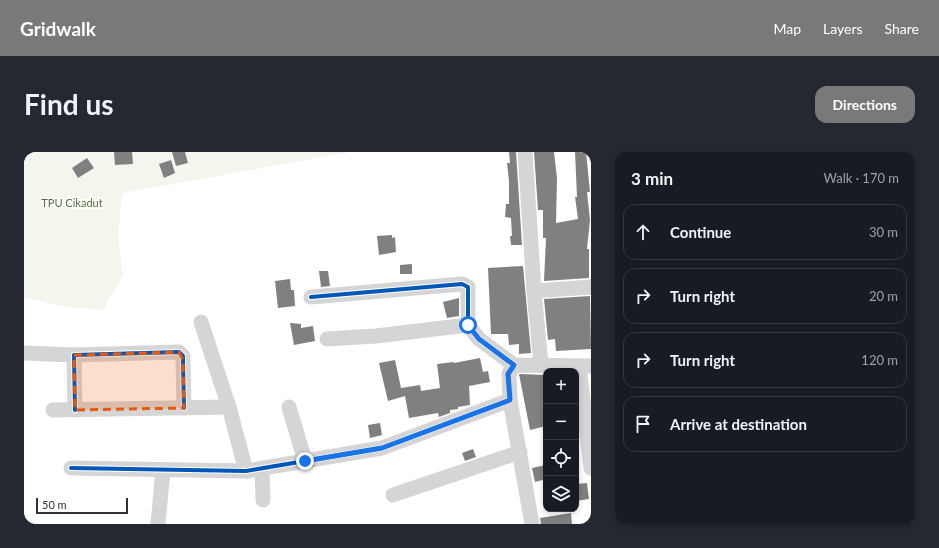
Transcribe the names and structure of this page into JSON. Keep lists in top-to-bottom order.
{
  "parks": ["TPU Cikadut"],
  "scale_bar": "50 m",
  "page": {
    "header": "Gridwalk",
    "nav": ["Map", "Layers", "Share"],
    "buttons": "Directions",
    "title": "Find us",
    "heading": ["3 min", "Walk · 170 m"],
    "list": [
      ["Continue", "30 m"],
      ["Turn right", "20 m"],
      ["Turn right", "120 m"],
      "Arrive at destination"
    ],
    "map_buttons": ["+", "−"],
    "scale": "50 m"
  }
}
